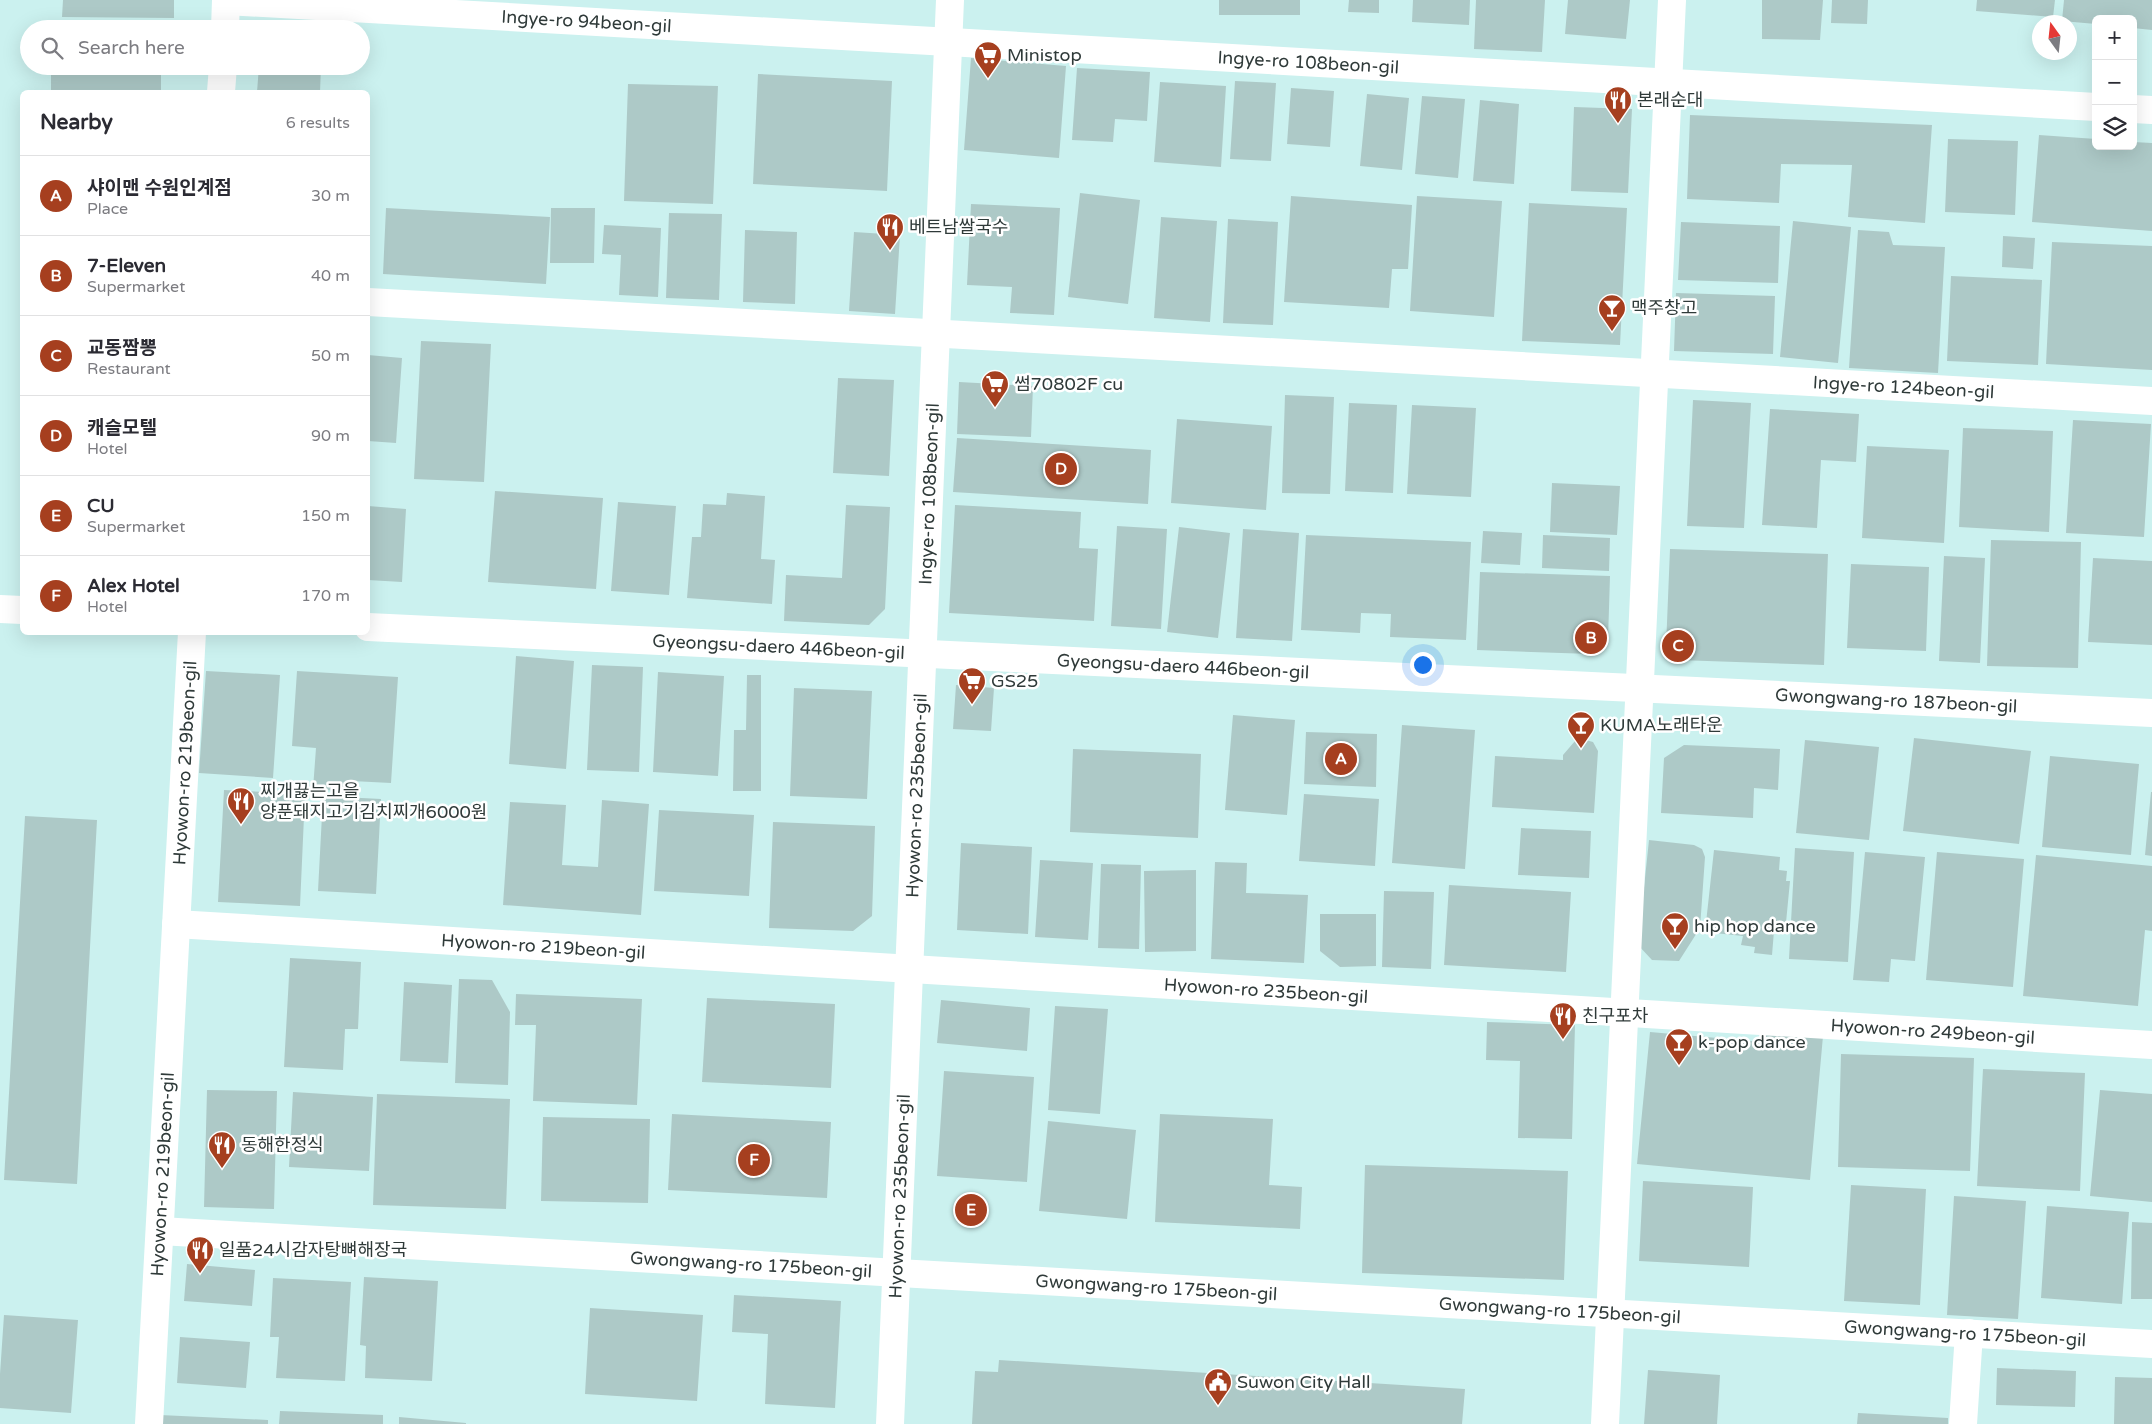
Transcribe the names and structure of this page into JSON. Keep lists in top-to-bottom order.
{
  "streets": {
    "street": [
      "Ingye-ro 94beon-gil",
      "Ingye-ro 108beon-gil",
      "Ingye-ro 124beon-gil",
      "Gyeongsu-daero 446beon-gil",
      "Gwongwang-ro 187beon-gil",
      "Hyowon-ro 219beon-gil",
      "Hyowon-ro 235beon-gil",
      "Hyowon-ro 249beon-gil",
      "Gwongwang-ro 175beon-gil"
    ]
  },
  "crossings": [
    ["Ingye-ro 94beon-gil", "Ingye-ro 108beon-gil"],
    ["Ingye-ro 108beon-gil", "Gyeongsu-daero 446beon-gil"],
    ["Ingye-ro 108beon-gil", "Hyowon-ro 235beon-gil"],
    ["Gyeongsu-daero 446beon-gil", "Gwongwang-ro 187beon-gil"],
    ["Gyeongsu-daero 446beon-gil", "Hyowon-ro 235beon-gil"],
    ["Hyowon-ro 219beon-gil", "Hyowon-ro 235beon-gil"],
    ["Hyowon-ro 219beon-gil", "Gwongwang-ro 175beon-gil"],
    ["Hyowon-ro 235beon-gil", "Hyowon-ro 249beon-gil"],
    ["Hyowon-ro 235beon-gil", "Gwongwang-ro 175beon-gil"]
  ],
  "places": {
    "supermarket": ["Ministop", "썸70802F cu", "GS25"],
    "restaurant": [
      "본래순대",
      "베트남쌀국수",
      "찌개끓는고을 양푼돼지고기김치찌개6000원",
      "친구포차",
      "동해한정식",
      "일품24시감자탕뼈해장국"
    ],
    "bar": [
      "맥주창고",
      "KUMA노래타운",
      "hip hop dance",
      "k-pop dance"
    ],
    "public building": ["Suwon City Hall"]
  },
  "north": "top",
  "page": {
    "map_buttons": ["+", "−"],
    "search": "Search here",
    "heading": ["Nearby", "6 results"],
    "list": [
      {
        "mark": "A",
        "name": "샤이맨 수원인계점",
        "note": "Place",
        "value": "30 m"
      },
      {
        "mark": "B",
        "name": "7-Eleven",
        "note": "Supermarket",
        "value": "40 m"
      },
      {
        "mark": "C",
        "name": "교동짬뽕",
        "note": "Restaurant",
        "value": "50 m"
      },
      {
        "mark": "D",
        "name": "캐슬모텔",
        "note": "Hotel",
        "value": "90 m"
      },
      {
        "mark": "E",
        "name": "CU",
        "note": "Supermarket",
        "value": "150 m"
      },
      {
        "mark": "F",
        "name": "Alex Hotel",
        "note": "Hotel",
        "value": "170 m"
      }
    ],
    "pins": [
      "D",
      "B",
      "C",
      "A",
      "F",
      "E"
    ]
  }
}
